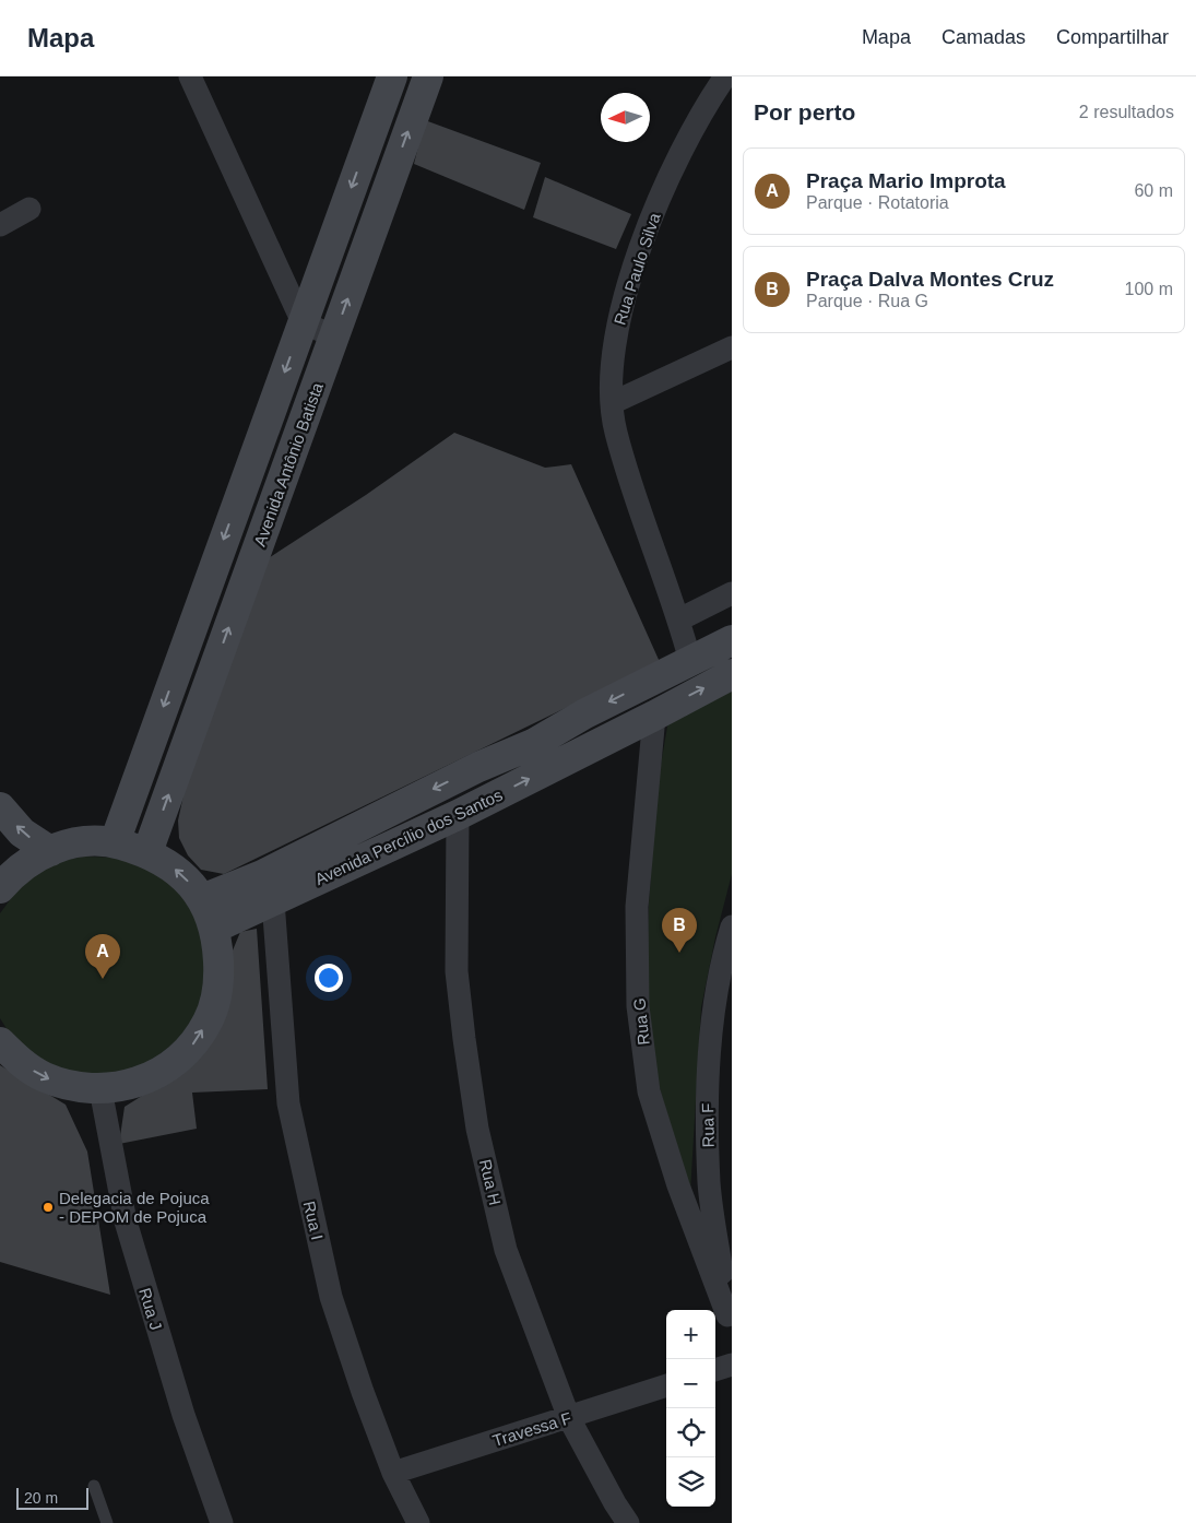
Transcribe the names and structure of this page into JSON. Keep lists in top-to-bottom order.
{
  "streets": {
    "street": [
      "Rua Paulo Silva",
      "Avenida Antônio Batista",
      "Avenida Percílio dos Santos",
      "Rua G",
      "Rua F",
      "Rua H",
      "Rua I",
      "Rua J",
      "Travessa F"
    ]
  },
  "crossings": [
    ["Rua Paulo Silva", "Avenida Percílio dos Santos"],
    ["Avenida Percílio dos Santos", "Rua G"],
    ["Avenida Percílio dos Santos", "Rua H"],
    ["Avenida Percílio dos Santos", "Rua I"],
    ["Rua G", "Rua F"],
    ["Rua H", "Travessa F"],
    ["Rua I", "Travessa F"]
  ],
  "places": ["Delegacia de Pojuca - DEPOM de Pojuca"],
  "scale_bar": "20 m",
  "north": "left",
  "page": {
    "header": "Mapa",
    "nav": ["Mapa", "Camadas", "Compartilhar"],
    "heading": ["Por perto", "2 resultados"],
    "list": [
      {
        "mark": "A",
        "name": "Praça Mario Improta",
        "note": "Parque · Rotatoria",
        "value": "60 m"
      },
      {
        "mark": "B",
        "name": "Praça Dalva Montes Cruz",
        "note": "Parque · Rua G",
        "value": "100 m"
      }
    ],
    "pins": ["B", "A"],
    "map_buttons": ["+", "−"],
    "scale": "20 m"
  }
}
